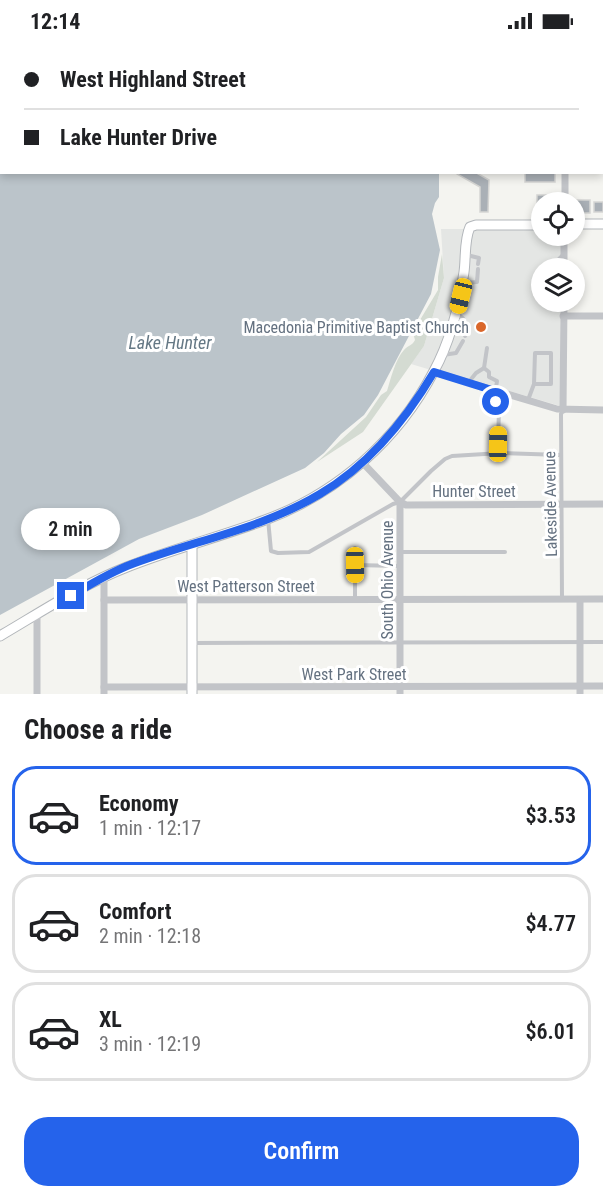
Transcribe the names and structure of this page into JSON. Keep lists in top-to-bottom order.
{
  "streets": {
    "street": [
      "Hunter Street",
      "South Ohio Avenue",
      "West Patterson Street",
      "West Park Street"
    ],
    "lane": ["Lakeside Avenue"]
  },
  "crossings": [
    ["Hunter Street", "Lakeside Avenue"],
    ["Hunter Street", "South Ohio Avenue"],
    ["Lakeside Avenue", "West Patterson Street"],
    ["South Ohio Avenue", "West Patterson Street"],
    ["South Ohio Avenue", "West Park Street"]
  ],
  "water": ["Lake Hunter"],
  "places": ["Macedonia Primitive Baptist Church"],
  "page": {
    "status": "12:14",
    "banner": ["West Highland Street", "Lake Hunter Drive"],
    "bubble": "2 min",
    "heading": "Choose a ride",
    "list": [
      {
        "name": "Economy",
        "note": "1 min · 12:17",
        "value": "$3.53"
      },
      {
        "name": "Comfort",
        "note": "2 min · 12:18",
        "value": "$4.77"
      },
      {
        "name": "XL",
        "note": "3 min · 12:19",
        "value": "$6.01"
      }
    ],
    "buttons": "Confirm"
  }
}
